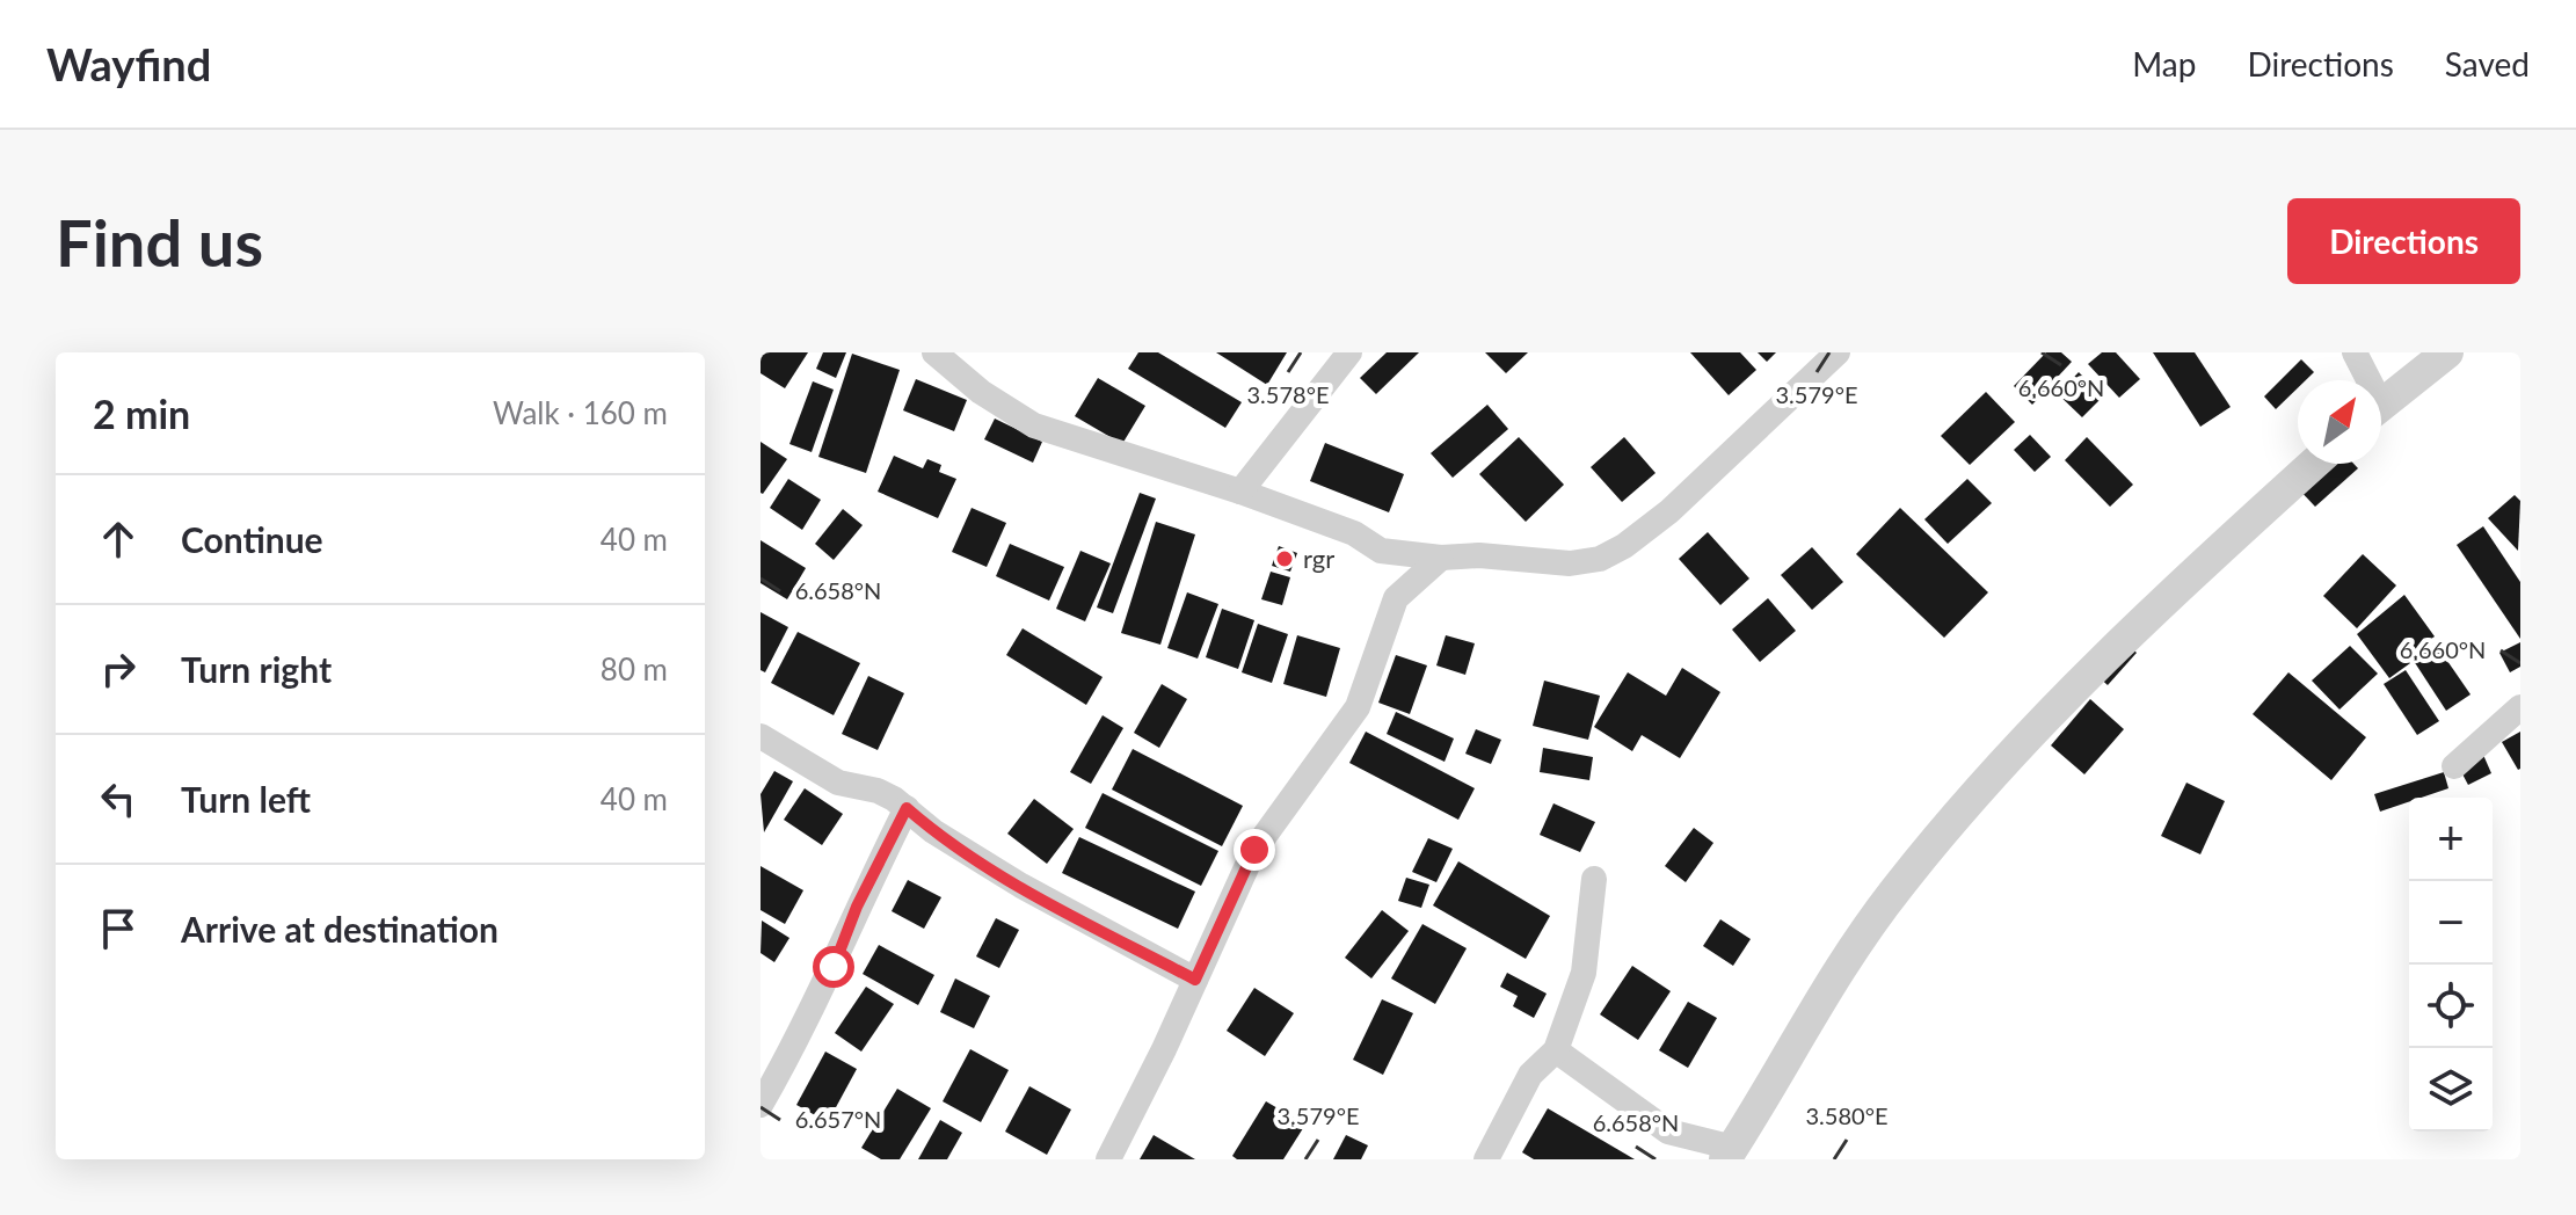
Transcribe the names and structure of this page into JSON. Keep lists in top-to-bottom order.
{
  "places": ["rgr"],
  "north": "top right",
  "page": {
    "header": "Wayfind",
    "nav": ["Map", "Directions", "Saved"],
    "buttons": "Directions",
    "title": "Find us",
    "heading": ["2 min", "Walk · 160 m"],
    "list": [
      ["Continue", "40 m"],
      ["Turn right", "80 m"],
      ["Turn left", "40 m"],
      "Arrive at destination"
    ],
    "map_buttons": ["+", "−"]
  },
  "coordinates": [
    "6.660°N",
    "3.578°E",
    "3.579°E",
    "6.658°N",
    "3.580°E",
    "6.657°N"
  ]
}
